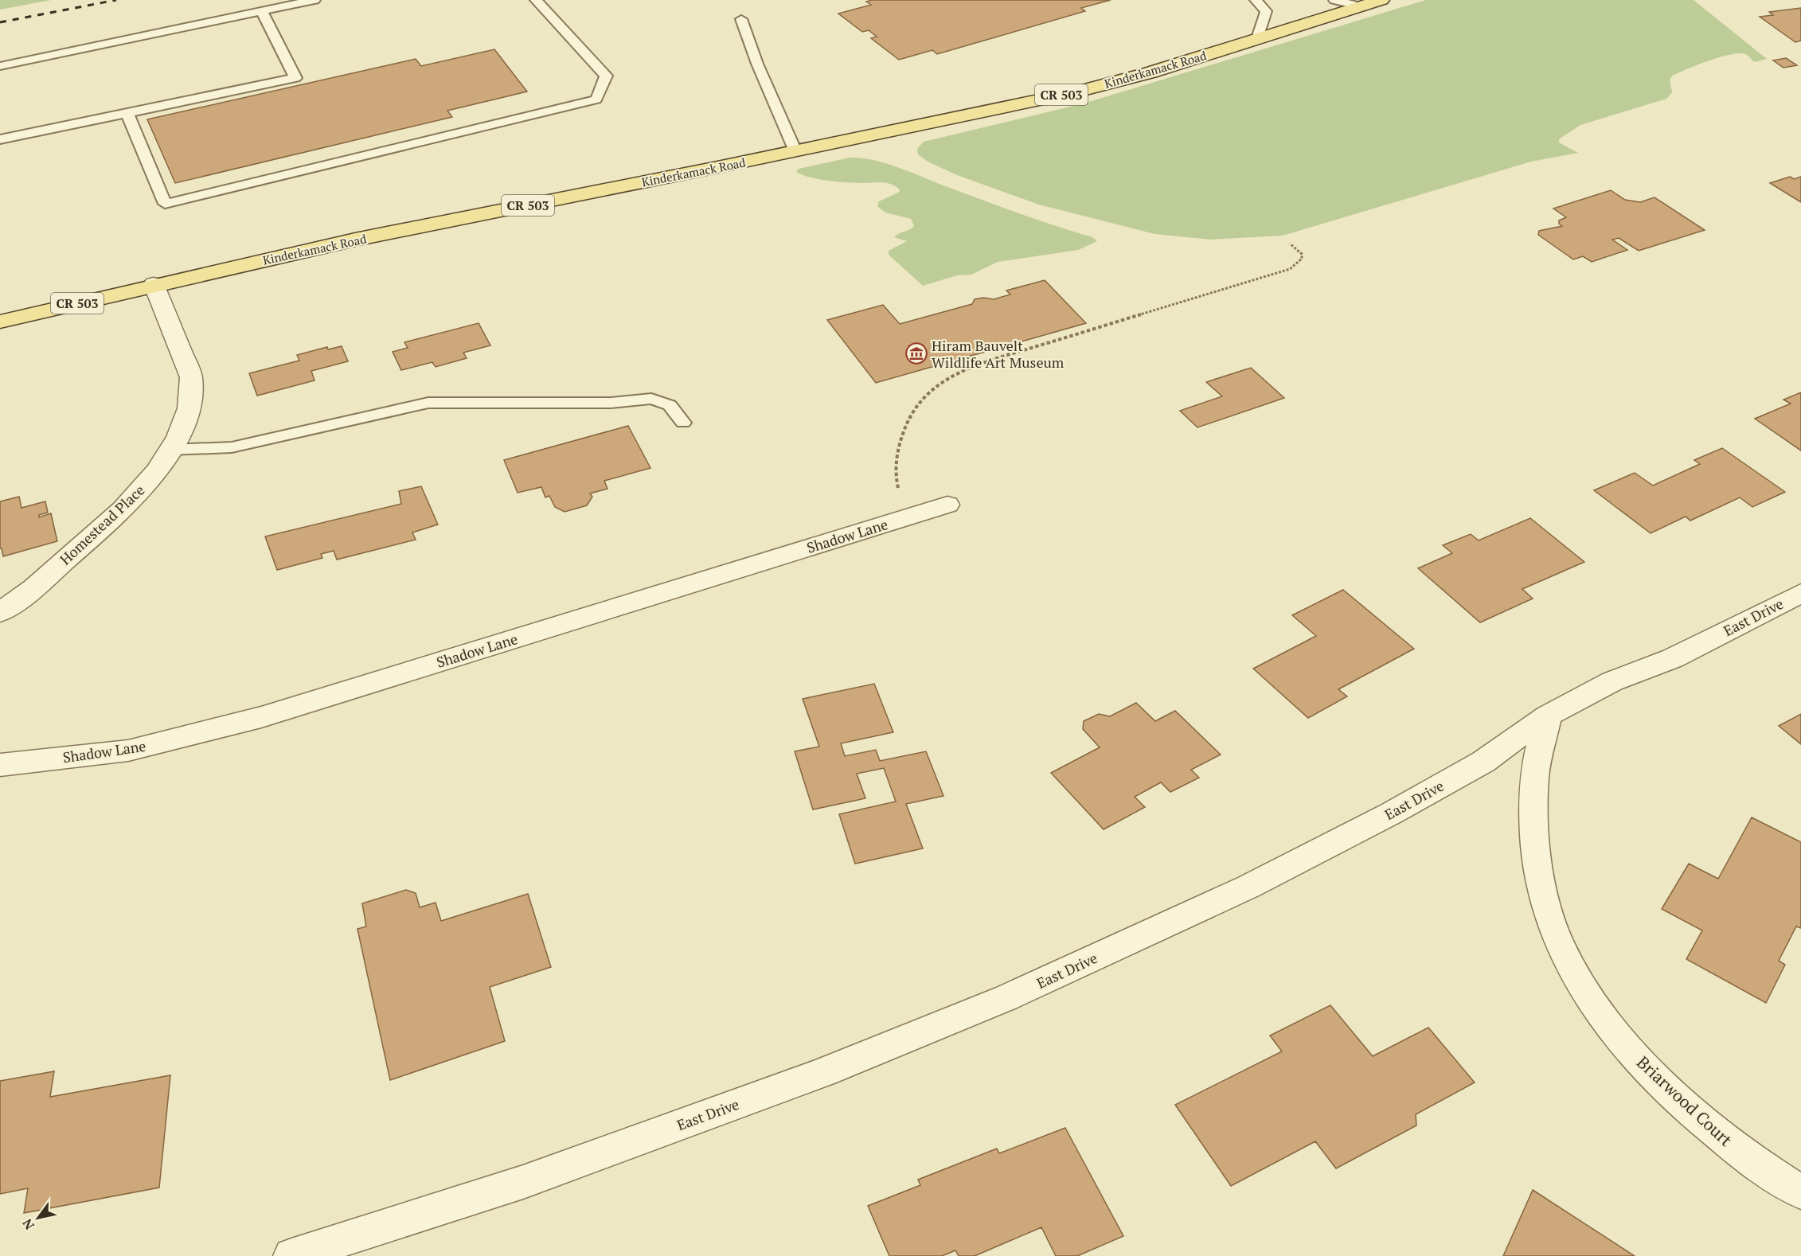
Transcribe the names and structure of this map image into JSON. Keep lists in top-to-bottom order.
{
  "streets": {
    "main road": ["Kinderkamack Road", "CR 503"],
    "street": [
      "Homestead Place",
      "Shadow Lane",
      "East Drive",
      "Briarwood Court"
    ]
  },
  "crossings": [
    ["Kinderkamack Road", "Homestead Place"],
    ["East Drive", "Briarwood Court"]
  ],
  "places": {
    "museum": ["Hiram Bauvelt Wildlife Art Museum"]
  },
  "north": "bottom left"
}
